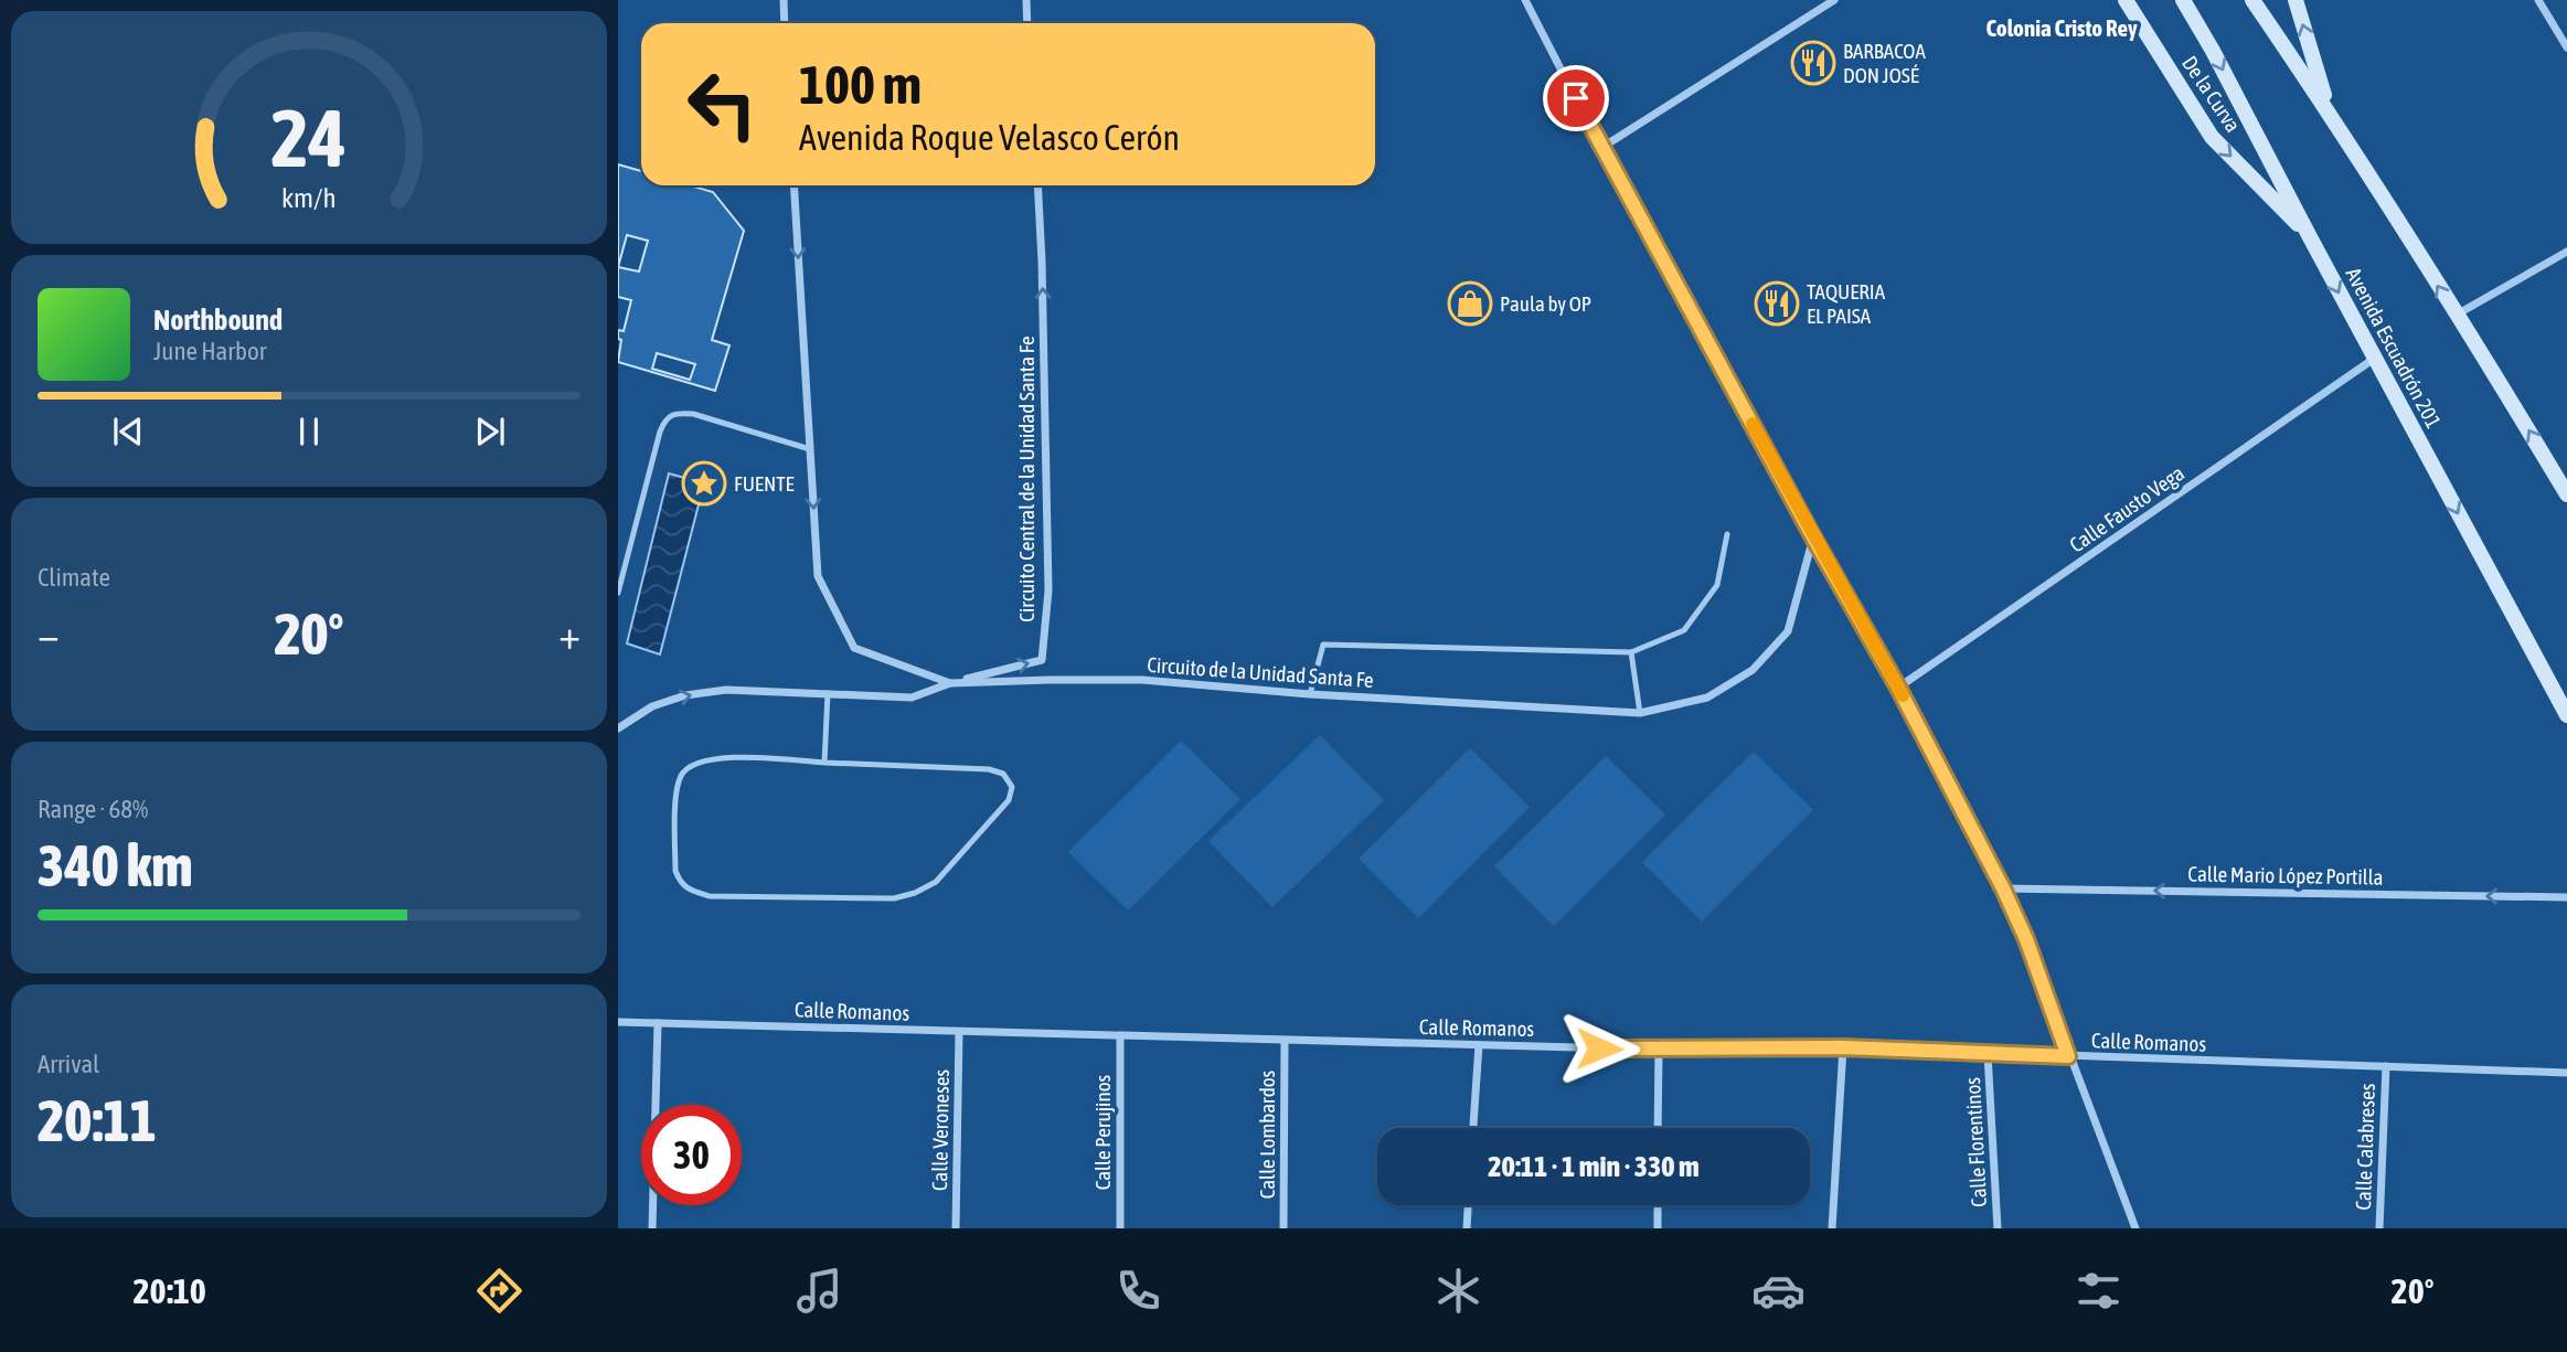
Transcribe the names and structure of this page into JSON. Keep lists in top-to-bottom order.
{
  "streets": {
    "main road": ["De la Curva", "Avenida Escuadrón 201"],
    "street": [
      "Circuito Central de la Unidad Santa Fe",
      "Calle Fausto Vega",
      "Circuito de la Unidad Santa Fe",
      "Calle Mario López Portilla",
      "Calle Romanos",
      "Calle Veroneses",
      "Calle Perujinos",
      "Calle Lombardos",
      "Calle Florentinos",
      "Calle Calabreses"
    ]
  },
  "crossings": [
    ["De la Curva", "Avenida Escuadrón 201"],
    ["Avenida Escuadrón 201", "Calle Fausto Vega"],
    ["Circuito Central de la Unidad Santa Fe", "Circuito de la Unidad Santa Fe"],
    ["Calle Romanos", "Calle Veroneses"],
    ["Calle Romanos", "Calle Perujinos"],
    ["Calle Romanos", "Calle Lombardos"],
    ["Calle Romanos", "Calle Florentinos"],
    ["Calle Romanos", "Calle Calabreses"]
  ],
  "one_way": ["Circuito Central de la Unidad Santa Fe", "Calle Mario López Portilla"],
  "districts": ["Colonia Cristo Rey"],
  "places": {
    "restaurant": ["BARBACOA DON JOSÉ", "TAQUERIA EL PAISA"],
    "shop": ["Paula by OP"],
    "place": ["FUENTE"]
  },
  "page": {
    "turn": ["100 m", "Avenida Roque Velasco Cerón"],
    "song": ["Northbound", "June Harbor"],
    "tile": [
      "Climate",
      ["Range · 68%", "340 km"],
      ["Arrival", "20:11"]
    ],
    "heat": ["−", "20°", "+"],
    "limit": "30",
    "trip": "20:11 · 1 min · 330 m",
    "tabs": ["20:10", "20°"],
    "gauge": ["24", "km/h"]
  }
}
